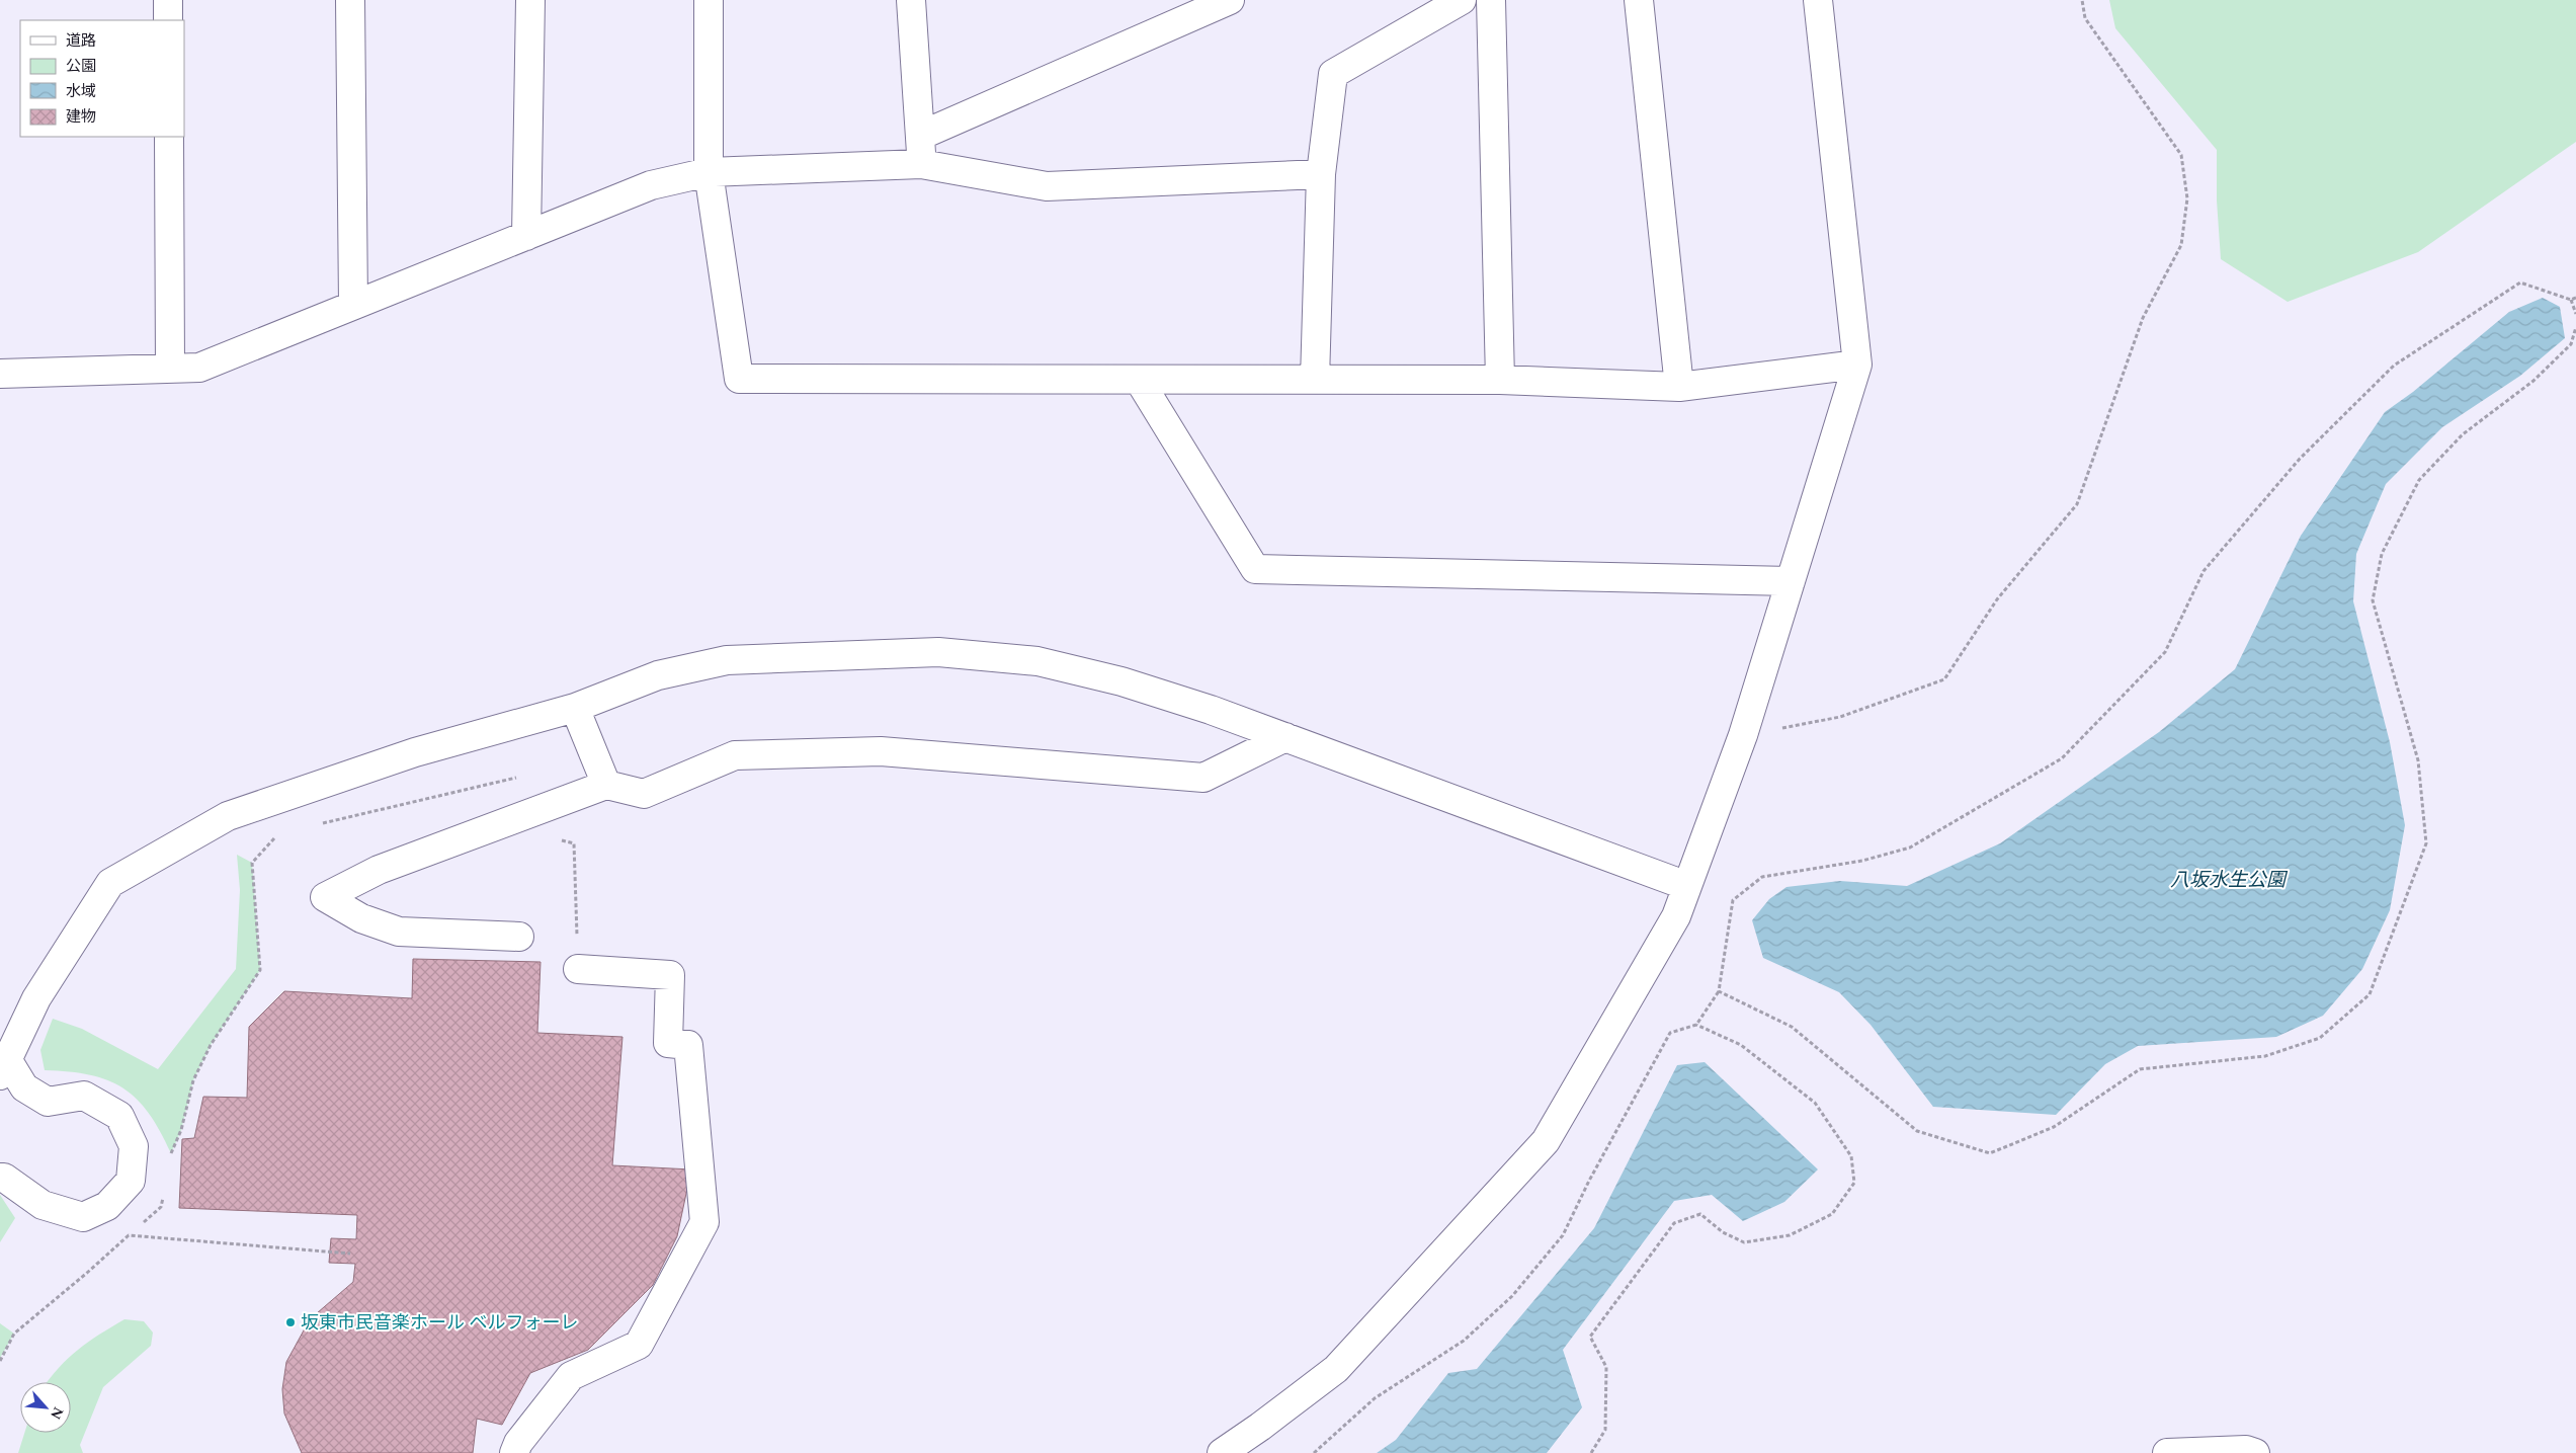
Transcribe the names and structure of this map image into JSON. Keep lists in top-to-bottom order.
{
  "water": ["八坂水生公園"],
  "places": ["坂東市民音楽ホール ベルフォーレ"],
  "legend": [
    "道路",
    "公園",
    "水域",
    "建物"
  ],
  "north": "bottom right"
}
